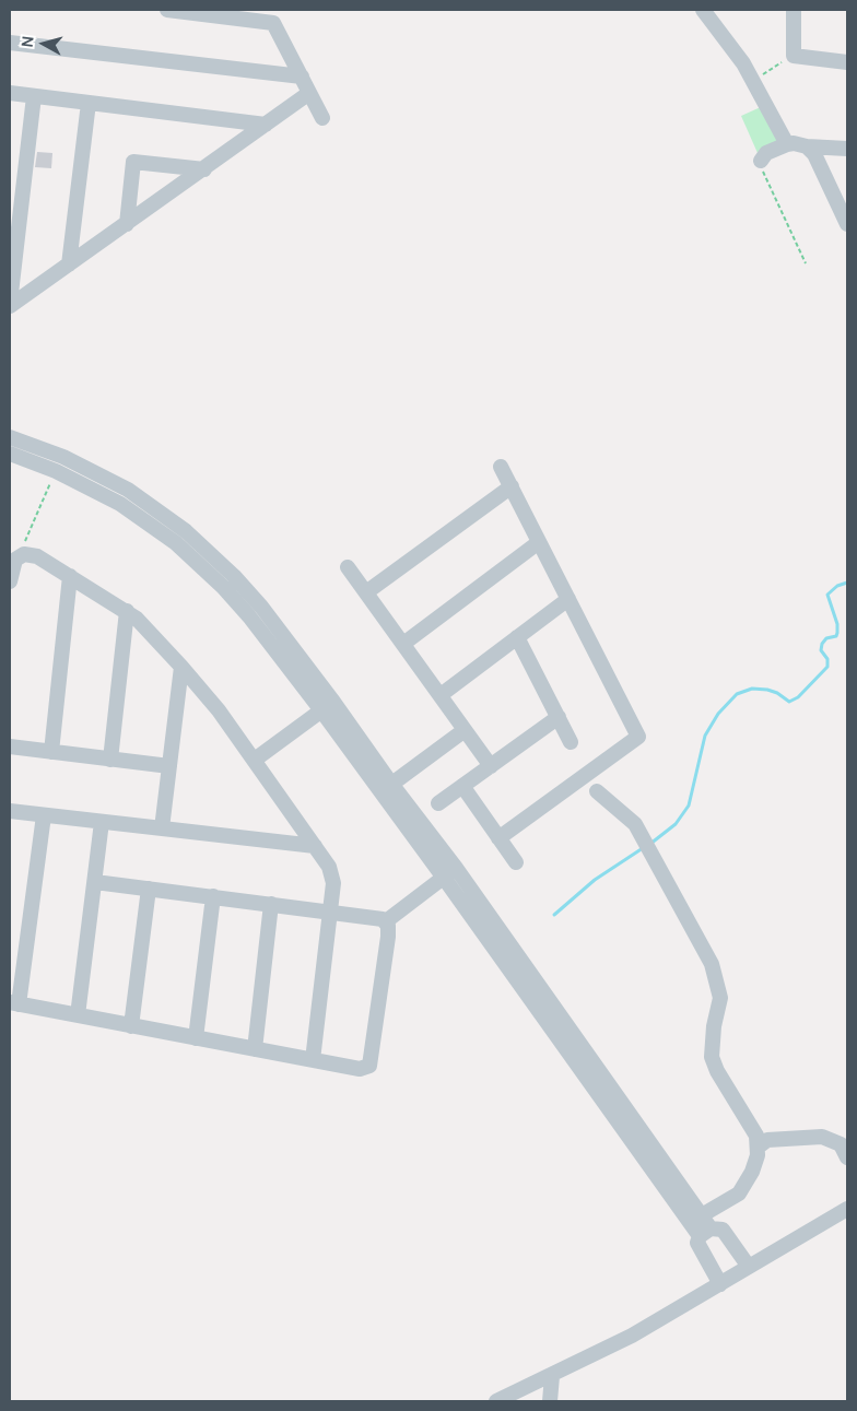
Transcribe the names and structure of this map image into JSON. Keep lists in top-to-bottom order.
{
  "north": "left"
}
